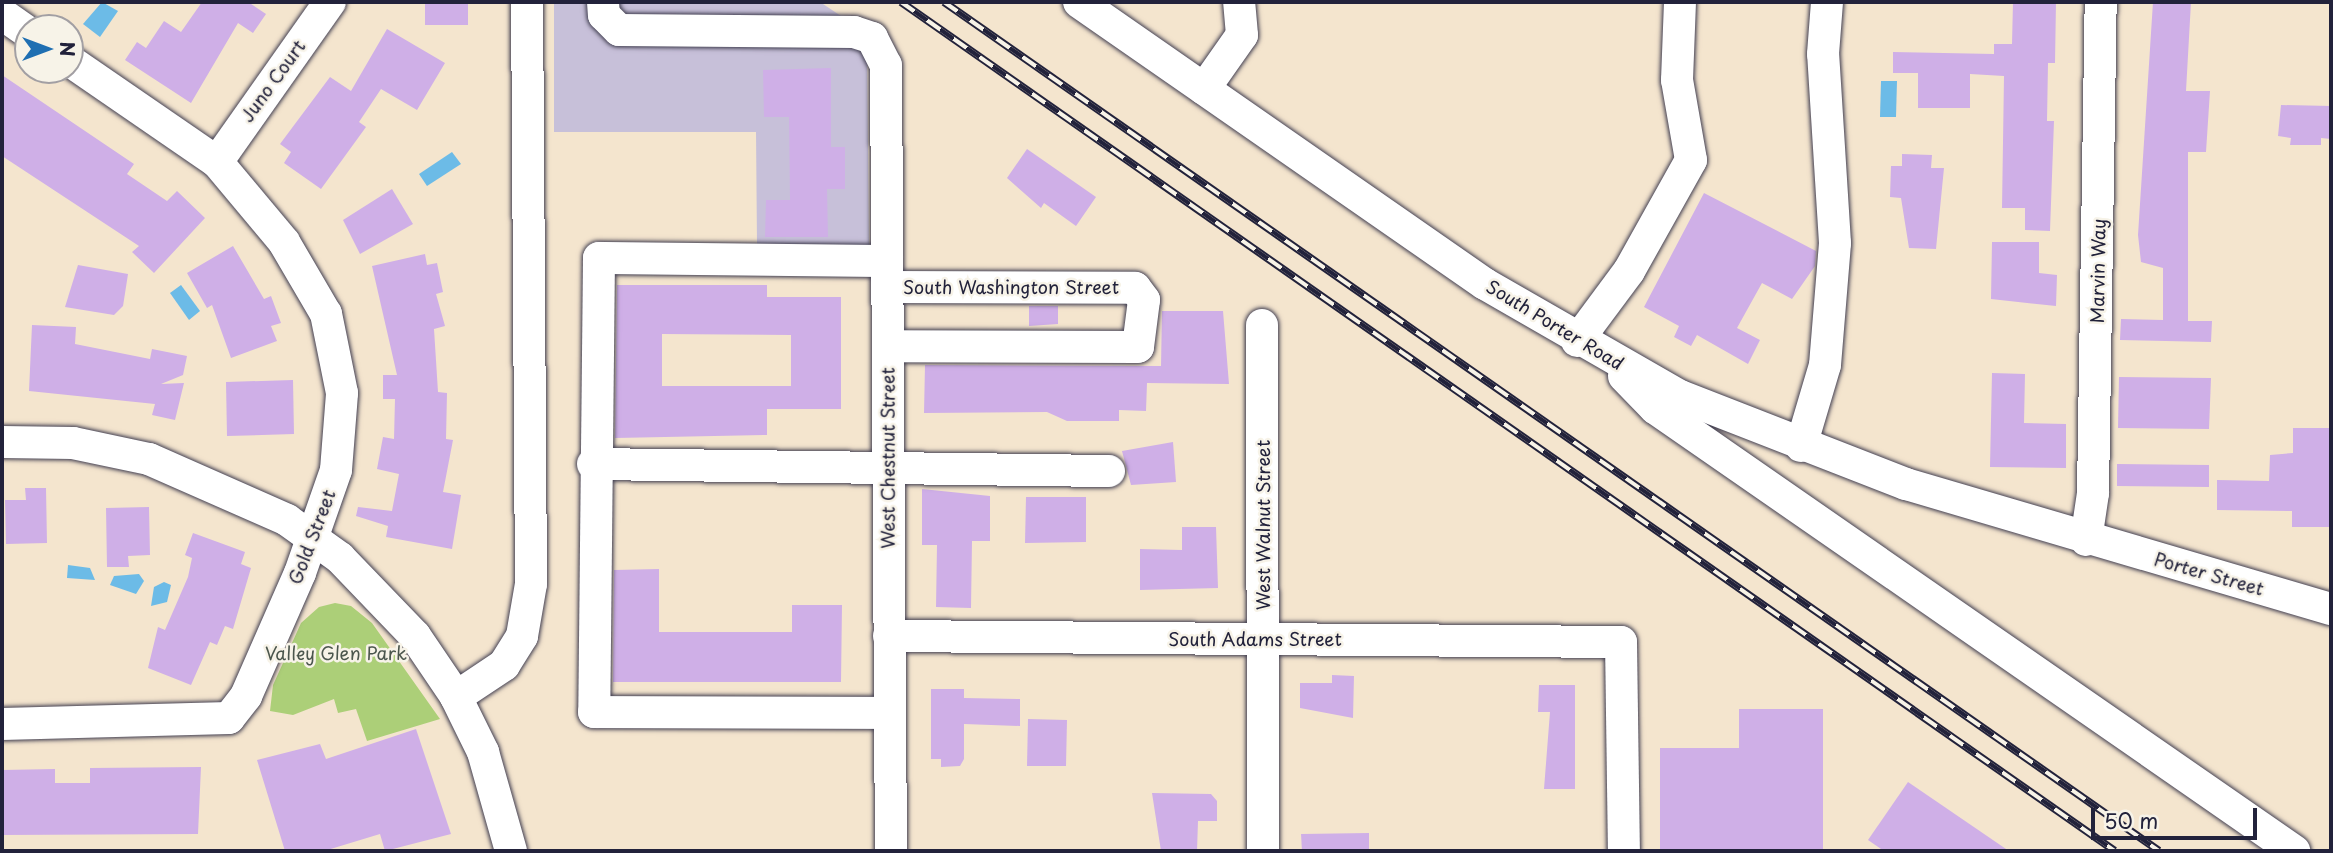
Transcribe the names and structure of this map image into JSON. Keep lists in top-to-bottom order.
{
  "streets": {
    "street": [
      "Juno Court",
      "Marvin Way",
      "South Washington Street",
      "South Porter Road",
      "West Chestnut Street",
      "West Walnut Street",
      "Gold Street",
      "Porter Street",
      "South Adams Street"
    ]
  },
  "crossings": [
    ["Juno Court", "Gold Street"],
    ["Marvin Way", "South Porter Road"],
    ["Marvin Way", "Porter Street"],
    ["South Washington Street", "West Chestnut Street"],
    ["South Porter Road", "Porter Street"],
    ["West Chestnut Street", "South Adams Street"],
    ["West Walnut Street", "South Adams Street"]
  ],
  "parks": ["Valley Glen Park"],
  "scale_bar": "50 m",
  "north": "right"
}
